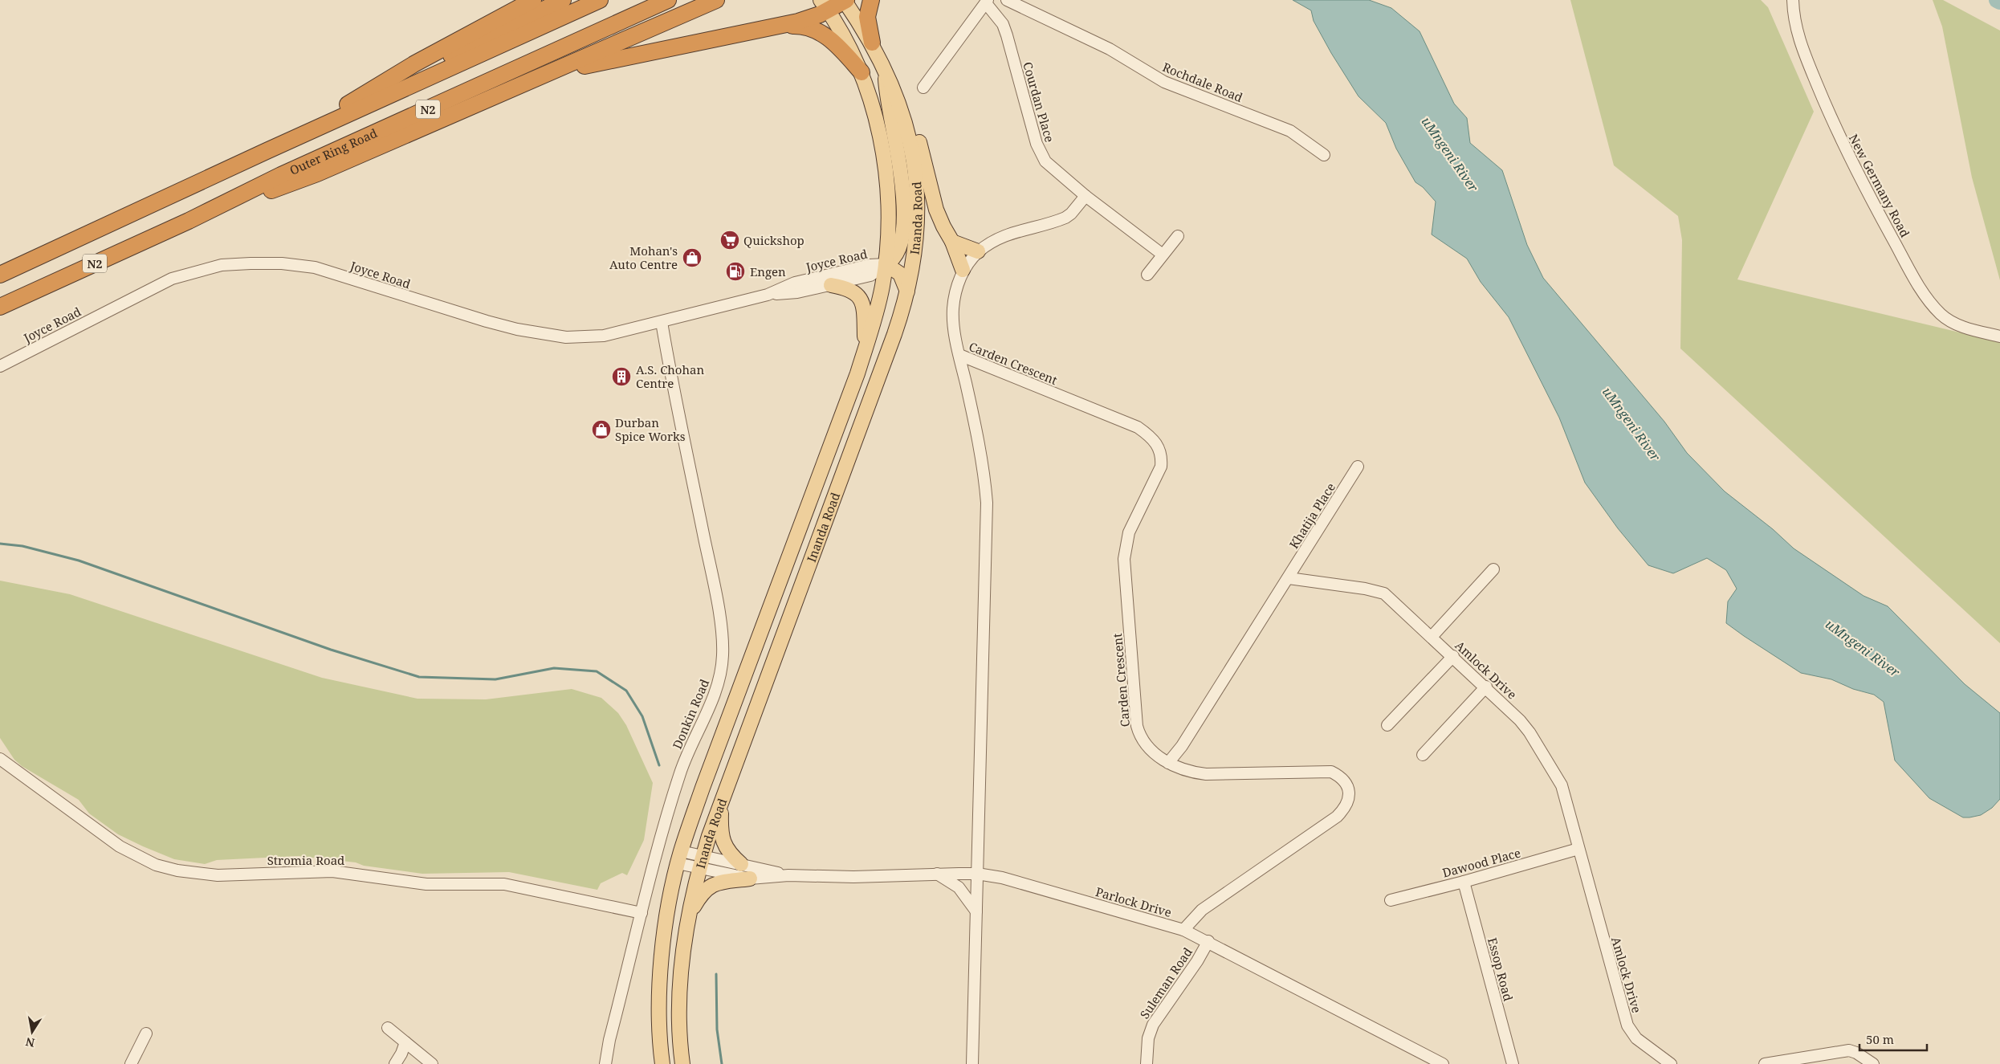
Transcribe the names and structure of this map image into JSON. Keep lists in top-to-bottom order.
{
  "streets": {
    "highway": ["N2", "Outer Ring Road"],
    "main road": ["Inanda Road"],
    "street": [
      "Rochdale Road",
      "Courdan Place",
      "New Germany Road",
      "Joyce Road",
      "Carden Crescent",
      "Khatija Place",
      "Amlock Drive",
      "Donkin Road",
      "Stromia Road",
      "Dawood Place",
      "Parlock Drive",
      "Essop Road",
      "Suleman Road"
    ]
  },
  "crossings": [
    ["Inanda Road", "Joyce Road"],
    ["Inanda Road", "Parlock Drive"],
    ["Joyce Road", "Donkin Road"],
    ["Carden Crescent", "Parlock Drive"],
    ["Khatija Place", "Amlock Drive"],
    ["Amlock Drive", "Dawood Place"],
    ["Donkin Road", "Stromia Road"],
    ["Dawood Place", "Essop Road"],
    ["Parlock Drive", "Suleman Road"]
  ],
  "water": ["uMngeni River"],
  "places": {
    "supermarket": ["Quickshop"],
    "shop": ["Mohan's Auto Centre", "Durban Spice Works"],
    "fuel station": ["Engen"],
    "building": ["A.S. Chohan Centre"]
  },
  "scale_bar": "50 m",
  "north": "bottom"
}
